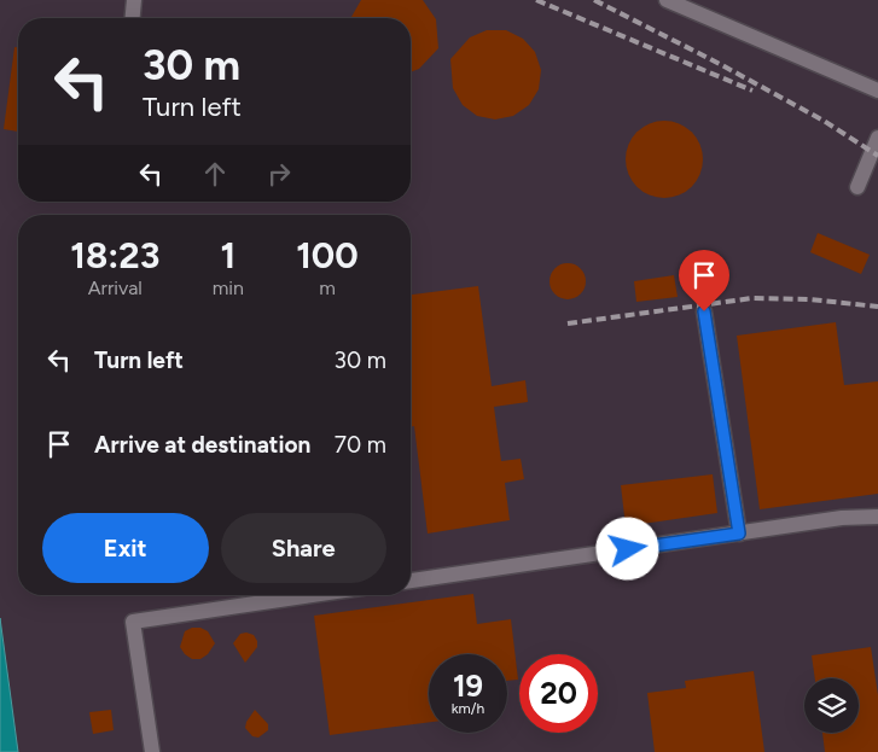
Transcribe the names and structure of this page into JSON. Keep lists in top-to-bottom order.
{
  "page": {
    "turn": ["30 m", "Turn left"],
    "eta": [
      "18:23",
      "Arrival",
      "1",
      "min",
      "100",
      "m"
    ],
    "list": [
      {
        "name": "Turn left",
        "value": "30 m"
      },
      {
        "name": "Arrive at destination",
        "value": "70 m"
      }
    ],
    "buttons": ["Exit", "Share"],
    "speed": "19 km/h",
    "limit": "20"
  }
}
